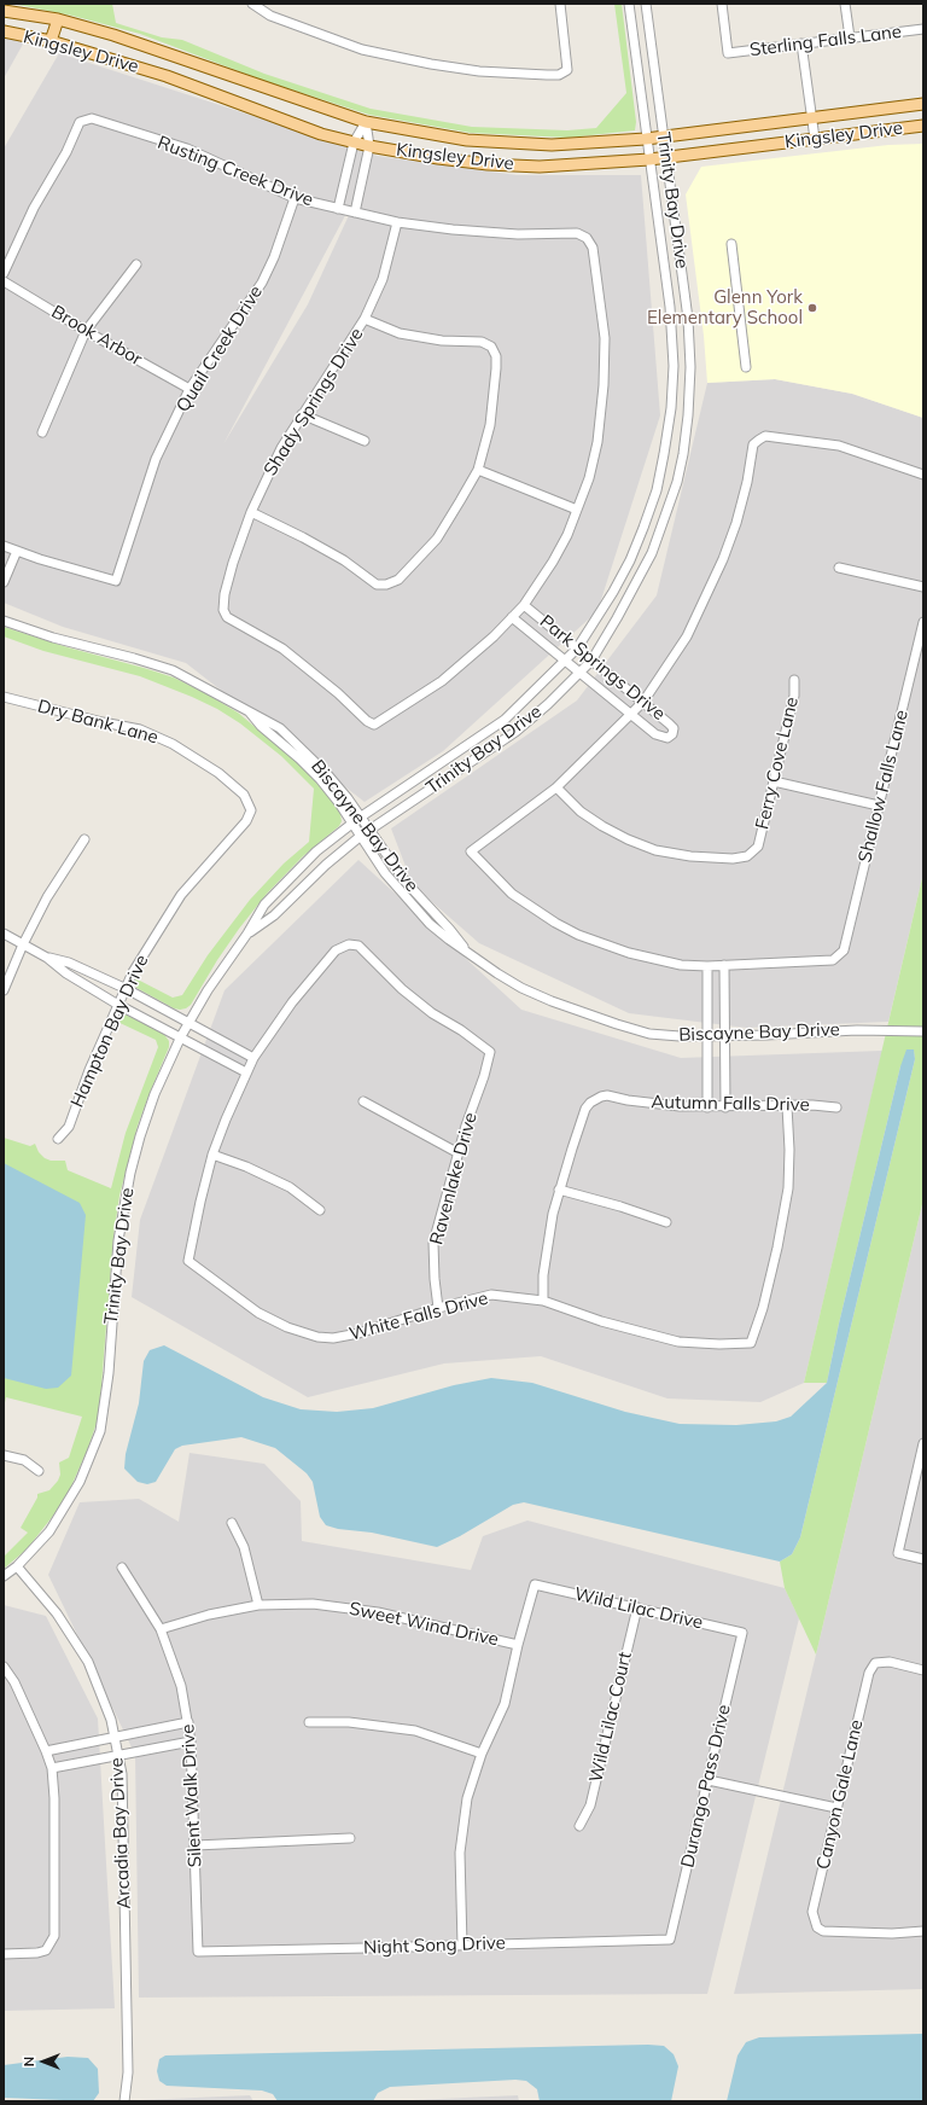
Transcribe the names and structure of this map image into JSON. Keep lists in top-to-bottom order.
{
  "streets": {
    "main road": ["Kingsley Drive"],
    "street": [
      "Sterling Falls Lane",
      "Rusting Creek Drive",
      "Trinity Bay Drive",
      "Brook Arbor",
      "Quail Creek Drive",
      "Shady Springs Drive",
      "Park Springs Drive",
      "Dry Bank Lane",
      "Ferry Cove Lane",
      "Shallow Falls Lane",
      "Biscayne Bay Drive",
      "Hampton Bay Drive",
      "Autumn Falls Drive",
      "Ravenlake Drive",
      "White Falls Drive",
      "Wild Lilac Drive",
      "Sweet Wind Drive",
      "Wild Lilac Court",
      "Durango Pass Drive",
      "Canyon Gale Lane",
      "Silent Walk Drive",
      "Arcadia Bay Drive",
      "Night Song Drive"
    ]
  },
  "crossings": [
    ["Kingsley Drive", "Trinity Bay Drive"],
    ["Rusting Creek Drive", "Quail Creek Drive"],
    ["Rusting Creek Drive", "Shady Springs Drive"],
    ["Trinity Bay Drive", "Park Springs Drive"],
    ["Trinity Bay Drive", "Biscayne Bay Drive"],
    ["Trinity Bay Drive", "Arcadia Bay Drive"],
    ["Brook Arbor", "Quail Creek Drive"],
    ["Shady Springs Drive", "Park Springs Drive"],
    ["Dry Bank Lane", "Hampton Bay Drive"],
    ["Autumn Falls Drive", "White Falls Drive"],
    ["Ravenlake Drive", "White Falls Drive"],
    ["Wild Lilac Drive", "Sweet Wind Drive"],
    ["Wild Lilac Drive", "Wild Lilac Court"],
    ["Wild Lilac Drive", "Durango Pass Drive"],
    ["Sweet Wind Drive", "Silent Walk Drive"],
    ["Durango Pass Drive", "Night Song Drive"],
    ["Silent Walk Drive", "Night Song Drive"]
  ],
  "places": ["Glenn York Elementary School"],
  "north": "left"
}
